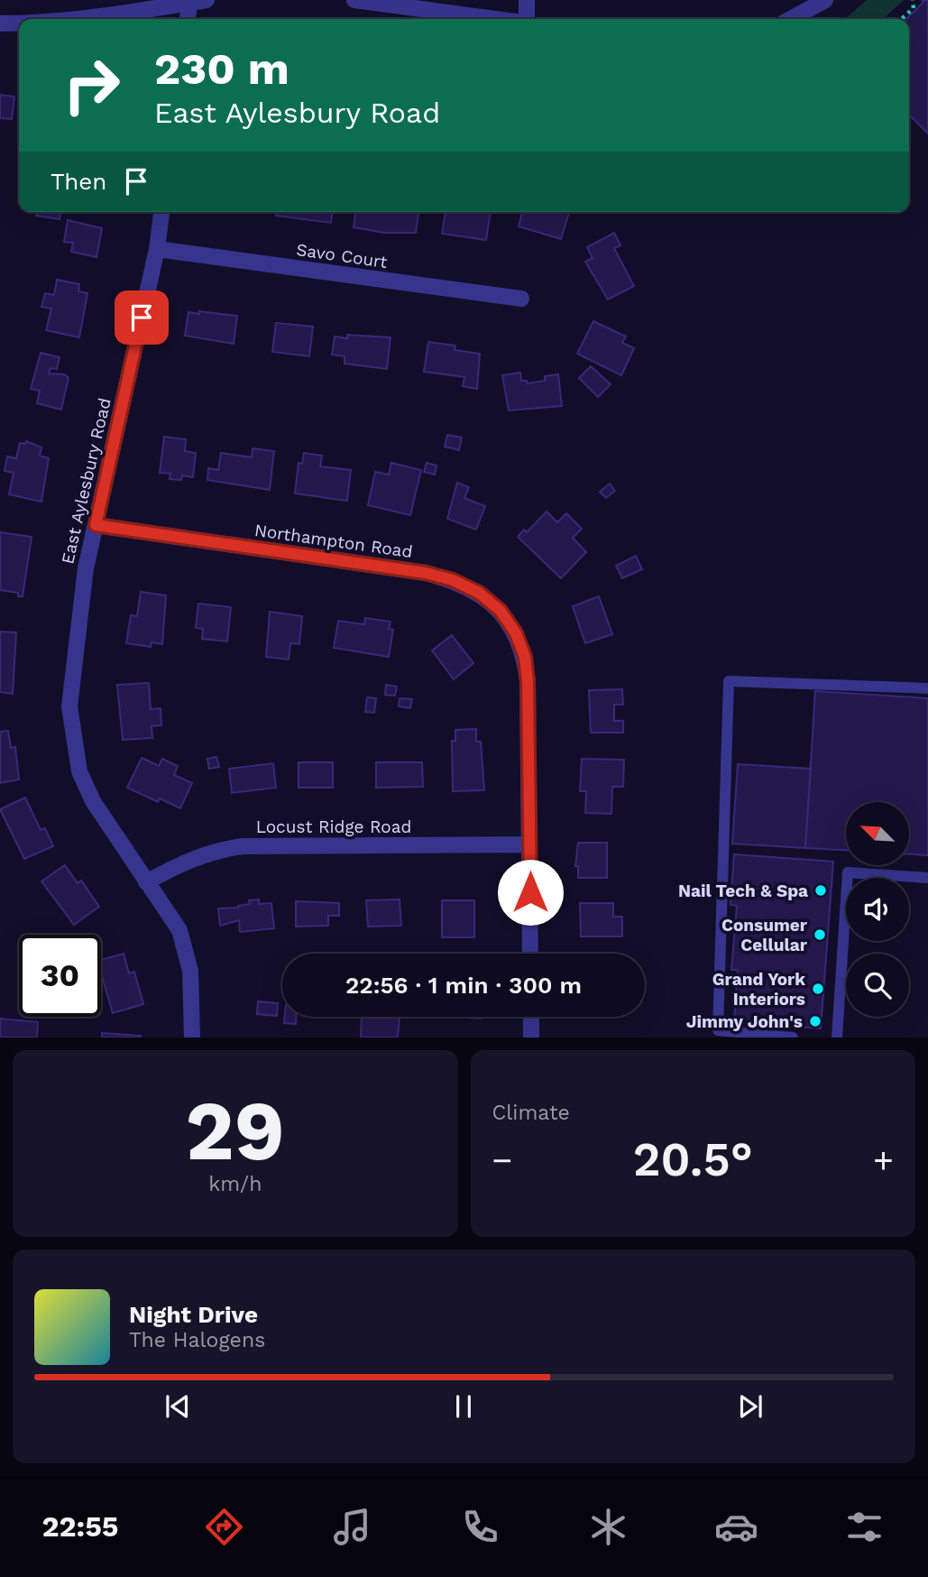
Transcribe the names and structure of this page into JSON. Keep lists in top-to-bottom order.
{
  "streets": {
    "street": [
      "Savo Court",
      "East Aylesbury Road",
      "Northampton Road",
      "Locust Ridge Road"
    ]
  },
  "crossings": [
    ["Savo Court", "East Aylesbury Road"],
    ["East Aylesbury Road", "Northampton Road"],
    ["East Aylesbury Road", "Locust Ridge Road"],
    ["Northampton Road", "Locust Ridge Road"]
  ],
  "places": [
    "Nail Tech & Spa",
    "Consumer Cellular",
    "Grand York Interiors",
    "Jimmy John's"
  ],
  "north": "top left",
  "page": {
    "turn": ["230 m", "East Aylesbury Road"],
    "then": "Then",
    "limit": "30",
    "trip": "22:56 · 1 min · 300 m",
    "tile": [
      ["29", "km/h"],
      "Climate"
    ],
    "heat": ["−", "20.5°", "+"],
    "song": ["Night Drive", "The Halogens"],
    "tabs": "22:55"
  }
}
